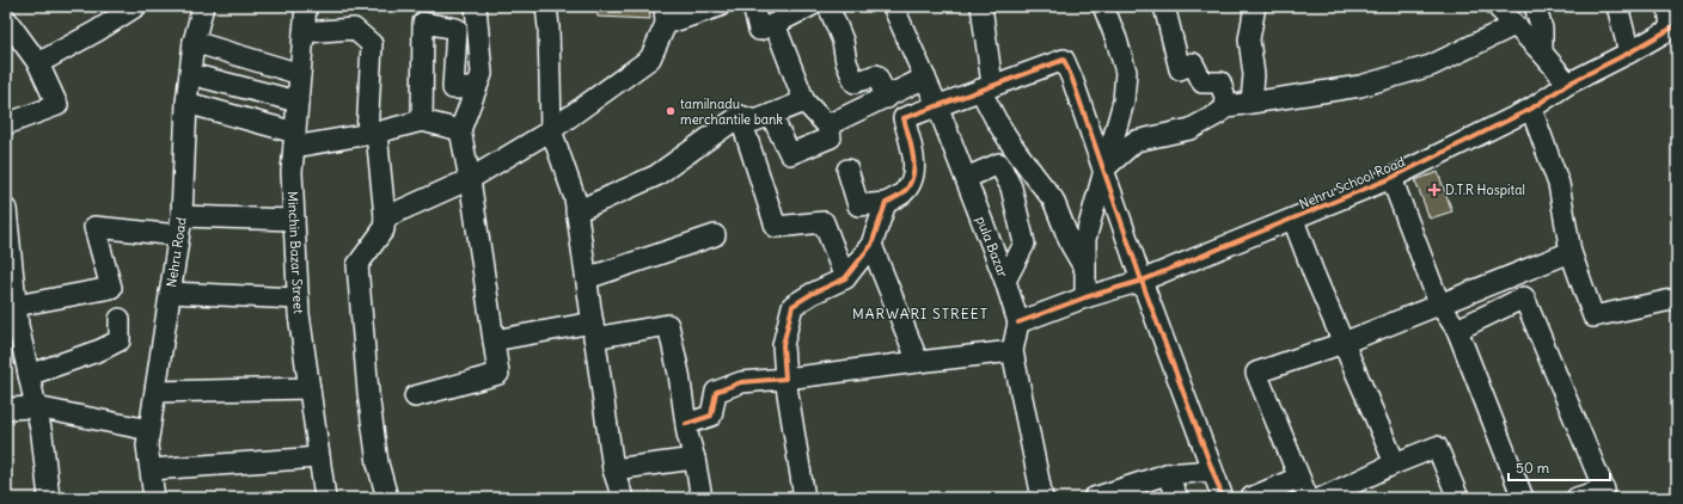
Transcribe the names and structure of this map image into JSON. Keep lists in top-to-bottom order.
{
  "streets": {
    "street": [
      "Nehru School Road",
      "pula Bazar",
      "Nehru Road",
      "Minchin Bazar Street"
    ]
  },
  "crossings": [
    ["Nehru School Road", "pula Bazar"]
  ],
  "districts": ["MARWARI STREET"],
  "places": {
    "other": ["tamilnadu merchantile bank"],
    "health": ["D.T.R Hospital"]
  },
  "scale_bar": "50 m"
}
